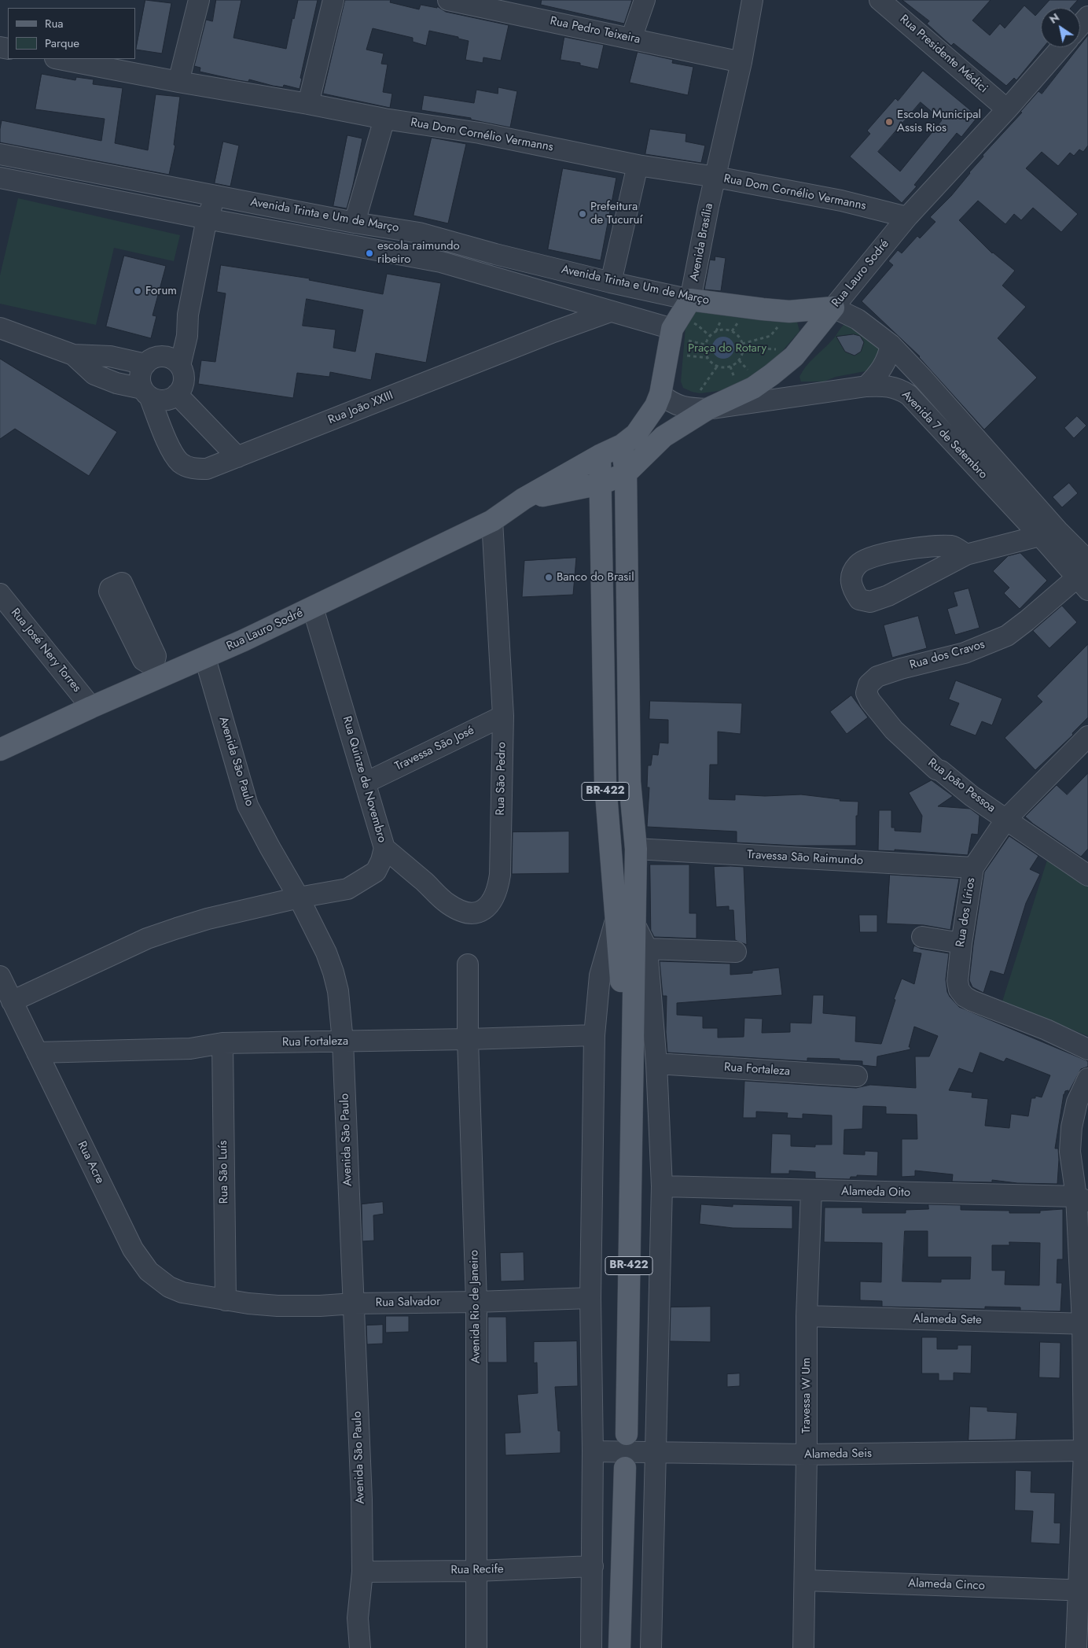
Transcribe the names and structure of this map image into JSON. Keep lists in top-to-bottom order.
{
  "streets": {
    "main road": [
      "Avenida Trinta e Um de Março",
      "Avenida Brasília",
      "Rua Lauro Sodré",
      "BR-422"
    ],
    "street": [
      "Rua Pedro Teixeira",
      "Rua Presidente Médici",
      "Rua Dom Cornélio Vermanns",
      "Rua João XXIII",
      "Avenida 7 de Setembro",
      "Rua José Nery Torres",
      "Rua dos Cravos",
      "Travessa São José",
      "Avenida São Paulo",
      "Rua São Pedro",
      "Rua Quinze de Novembro",
      "Rua João Pessoa",
      "Travessa São Raimundo",
      "Rua dos Lírios",
      "Rua Fortaleza",
      "Rua Acre",
      "Rua São Luís",
      "Alameda Oito",
      "Rua Salvador",
      "Avenida Rio de Janeiro",
      "Alameda Sete",
      "Travessa W Um",
      "Alameda Seis",
      "Rua Recife",
      "Alameda Cinco"
    ]
  },
  "crossings": [
    ["Rua Pedro Teixeira", "Avenida Brasília"],
    ["Rua Presidente Médici", "Rua Lauro Sodré"],
    ["Rua Dom Cornélio Vermanns", "Avenida Brasília"],
    ["Rua Dom Cornélio Vermanns", "Rua Lauro Sodré"],
    ["Avenida Trinta e Um de Março", "Avenida Brasília"],
    ["Avenida Trinta e Um de Março", "Rua Lauro Sodré"],
    ["Avenida Trinta e Um de Março", "Rua João XXIII"],
    ["Avenida Brasília", "Rua Lauro Sodré"],
    ["Avenida Brasília", "Avenida 7 de Setembro"],
    ["Avenida Brasília", "BR-422"],
    ["Rua Lauro Sodré", "Avenida 7 de Setembro"],
    ["Rua Lauro Sodré", "Rua José Nery Torres"],
    ["Rua Lauro Sodré", "Avenida São Paulo"],
    ["Rua Lauro Sodré", "Rua São Pedro"],
    ["Rua Lauro Sodré", "Rua Quinze de Novembro"],
    ["Rua Lauro Sodré", "BR-422"],
    ["Avenida 7 de Setembro", "Rua dos Cravos"],
    ["Rua dos Cravos", "Rua João Pessoa"],
    ["Travessa São José", "Rua São Pedro"],
    ["Travessa São José", "Rua Quinze de Novembro"],
    ["Avenida São Paulo", "Rua Quinze de Novembro"],
    ["Avenida São Paulo", "Rua Fortaleza"],
    ["Avenida São Paulo", "Rua Salvador"],
    ["Avenida São Paulo", "Rua Recife"],
    ["Rua São Pedro", "Rua Quinze de Novembro"],
    ["Rua Quinze de Novembro", "Rua Acre"],
    ["Rua João Pessoa", "Rua dos Lírios"],
    ["BR-422", "Travessa São Raimundo"],
    ["Travessa São Raimundo", "Rua dos Lírios"],
    ["Rua Fortaleza", "Rua Acre"],
    ["Rua Fortaleza", "Rua São Luís"],
    ["Rua Fortaleza", "Avenida Rio de Janeiro"],
    ["Rua Acre", "Rua São Luís"],
    ["Rua Acre", "Rua Salvador"],
    ["Rua São Luís", "Rua Salvador"],
    ["Alameda Oito", "Travessa W Um"],
    ["Rua Salvador", "Avenida Rio de Janeiro"],
    ["Avenida Rio de Janeiro", "Rua Recife"],
    ["Alameda Sete", "Travessa W Um"],
    ["Travessa W Um", "Alameda Seis"],
    ["Travessa W Um", "Alameda Cinco"]
  ],
  "parks": ["Praça do Rotary"],
  "places": [
    "Escola Municipal Assis Rios",
    "Prefeitura de Tucuruí",
    "escola raimundo ribeiro",
    "Forum",
    "Banco do Brasil"
  ],
  "legend": ["Rua", "Parque"],
  "north": "top left"
}
